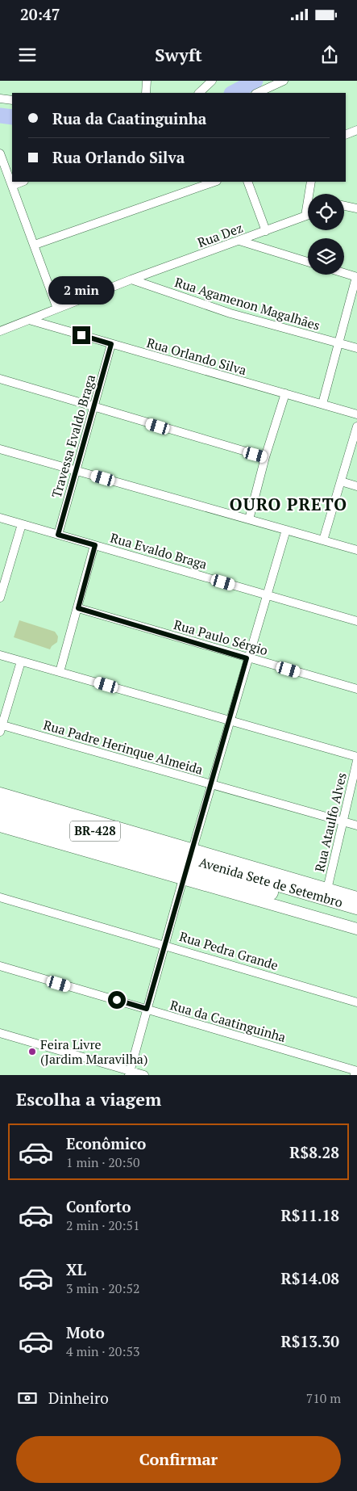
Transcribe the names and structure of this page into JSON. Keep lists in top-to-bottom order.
{
  "streets": {
    "highway": ["BR-428", "Avenida Sete de Setembro"],
    "street": [
      "Rua Dez",
      "Rua Agamenon Magalhães",
      "Rua Orlando Silva",
      "Travessa Evaldo Braga",
      "Rua Evaldo Braga",
      "Rua Paulo Sérgio",
      "Rua Padre Herinque Almeida",
      "Rua Ataulfo Alves",
      "Rua Pedra Grande",
      "Rua da Caatinguinha"
    ]
  },
  "crossings": [
    ["Rua Dez", "Rua Agamenon Magalhães"],
    ["Rua Dez", "Rua Orlando Silva"],
    ["Rua Orlando Silva", "Travessa Evaldo Braga"],
    ["Travessa Evaldo Braga", "Rua Evaldo Braga"],
    ["Rua Padre Herinque Almeida", "Rua Ataulfo Alves"],
    ["Rua Ataulfo Alves", "Avenida Sete de Setembro"]
  ],
  "districts": ["OURO PRETO"],
  "places": ["Feira Livre (Jardim Maravilha)"],
  "page": {
    "status": "20:47",
    "header": "Swyft",
    "banner": ["Rua da Caatinguinha", "Rua Orlando Silva"],
    "bubble": "2 min",
    "heading": "Escolha a viagem",
    "list": [
      {
        "name": "Econômico",
        "note": "1 min · 20:50",
        "value": "R$8.28"
      },
      {
        "name": "Conforto",
        "note": "2 min · 20:51",
        "value": "R$11.18"
      },
      {
        "name": "XL",
        "note": "3 min · 20:52",
        "value": "R$14.08"
      },
      {
        "name": "Moto",
        "note": "4 min · 20:53",
        "value": "R$13.30"
      }
    ],
    "pay": ["Dinheiro", "710 m"],
    "buttons": "Confirmar"
  }
}
